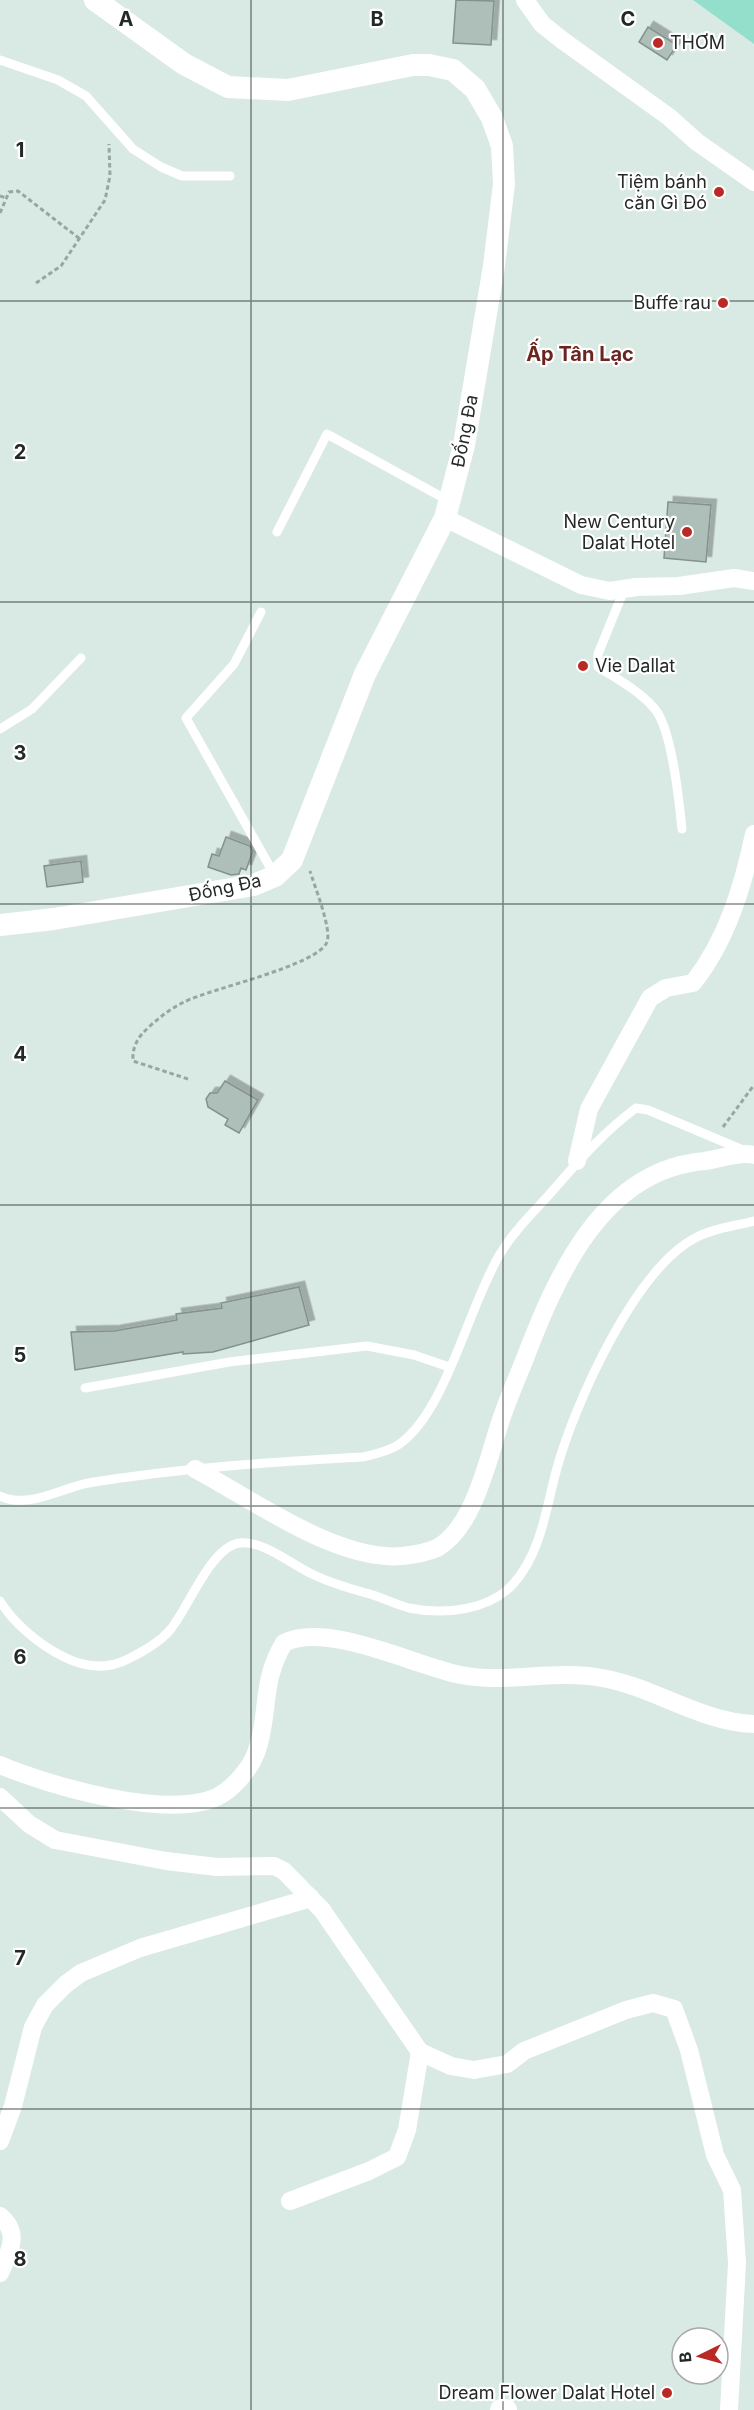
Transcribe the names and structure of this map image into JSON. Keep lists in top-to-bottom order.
{
  "streets": {
    "street": ["Đống Đa"]
  },
  "districts": ["Ấp Tân Lạc"],
  "places": [
    "THƠM",
    "Tiệm bánh căn Gì Đó",
    "Buffe rau",
    "New Century Dalat Hotel",
    "Vie Dallat",
    "Dream Flower Dalat Hotel"
  ],
  "north": "left",
  "grid": {
    "columns": ["A", "B", "C"],
    "rows": [
      "1",
      "2",
      "3",
      "4",
      "5",
      "6",
      "7",
      "8"
    ]
  }
}
